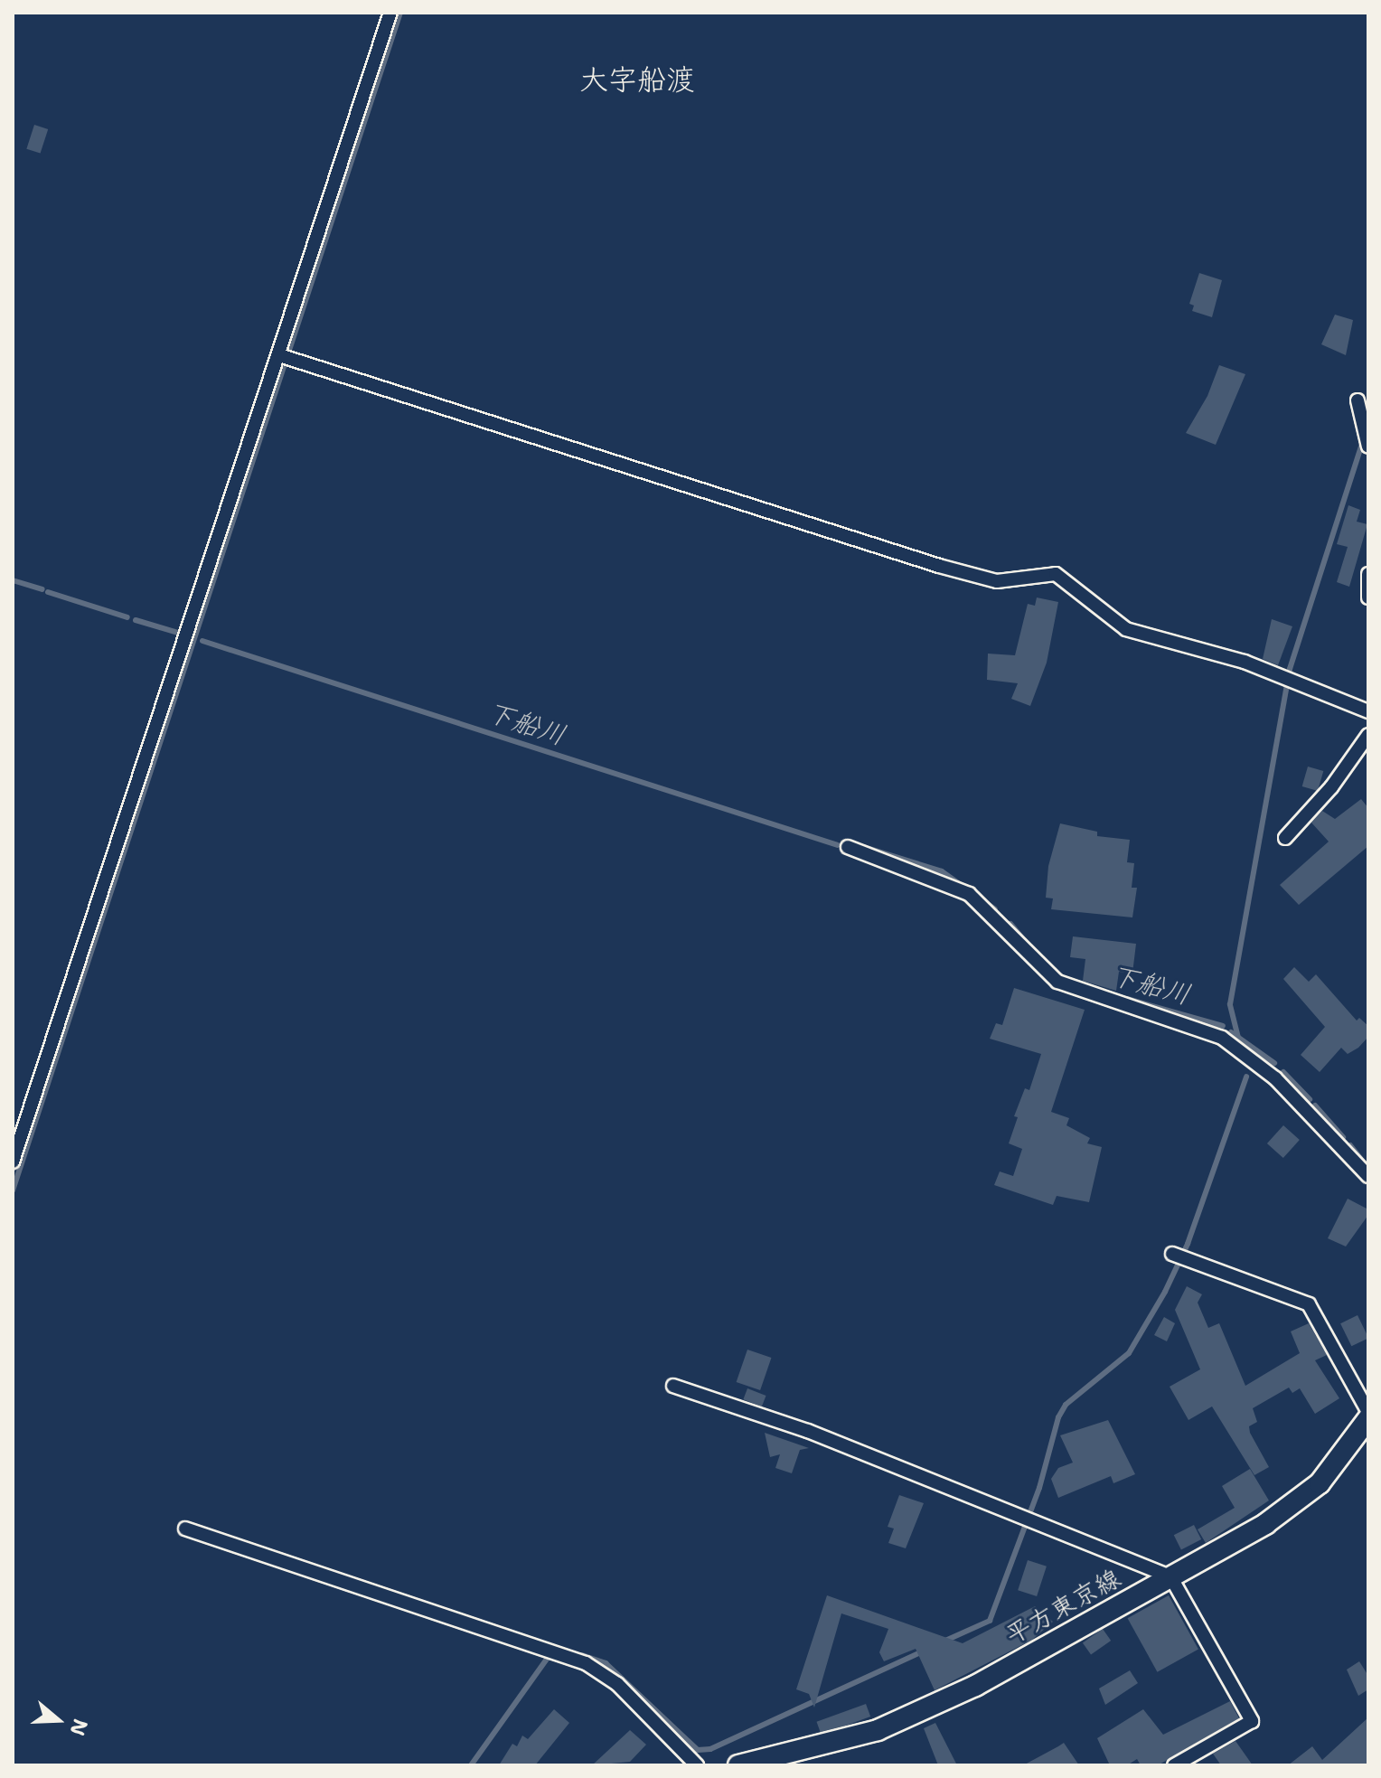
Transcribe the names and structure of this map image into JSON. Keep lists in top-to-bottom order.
{
  "streets": {
    "main road": ["平方東京線"]
  },
  "districts": ["大字船渡"],
  "water": ["下船川"],
  "north": "right"
}
